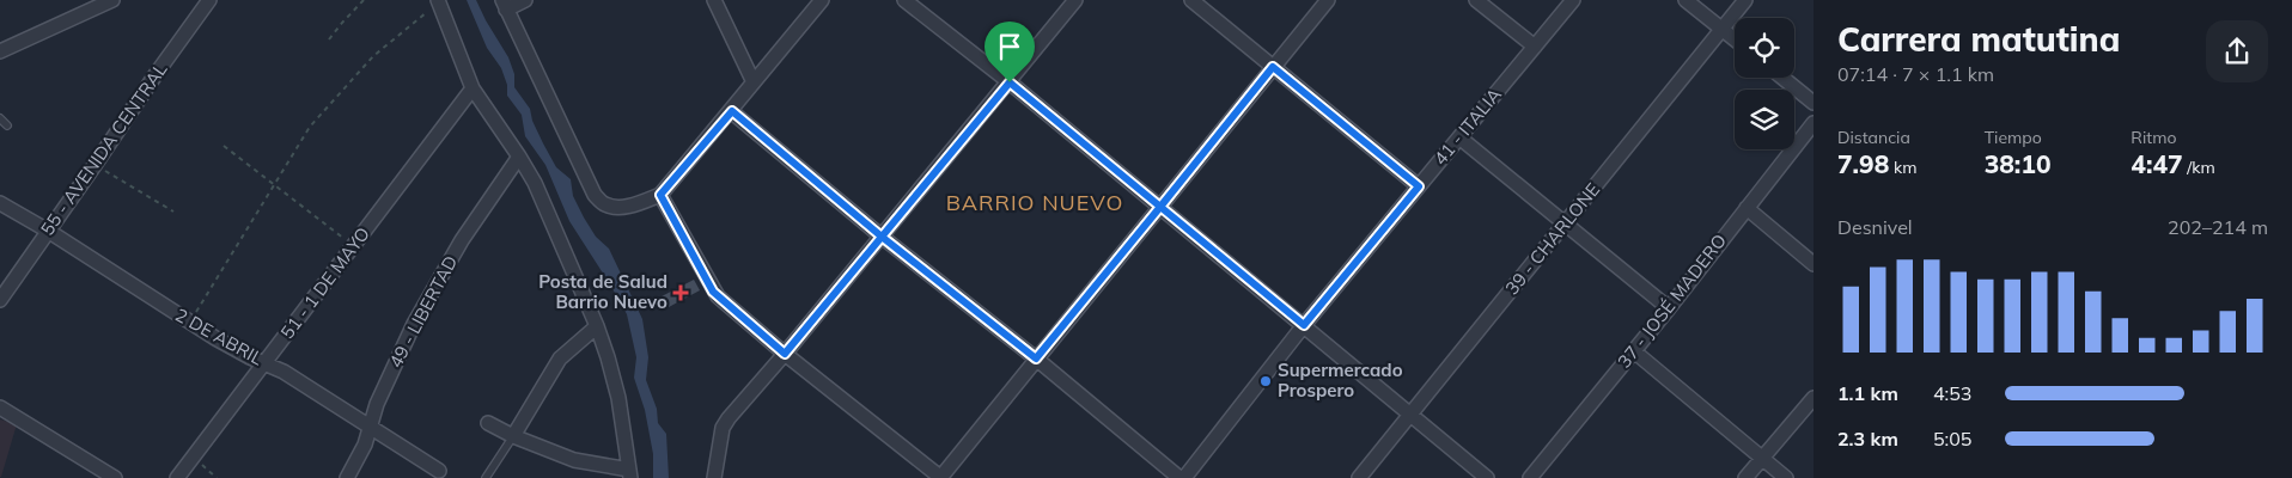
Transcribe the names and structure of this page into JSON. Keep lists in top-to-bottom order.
{
  "streets": {
    "street": [
      "41 - ITALIA",
      "55 - AVENIDA CENTRAL",
      "39 - CHARLONE",
      "51 - 1 DE MAYO",
      "37 - JOSÉ MADERO",
      "49 - LIBERTAD",
      "2 DE ABRIL"
    ]
  },
  "crossings": [
    ["55 - AVENIDA CENTRAL", "2 DE ABRIL"],
    ["51 - 1 DE MAYO", "2 DE ABRIL"],
    ["49 - LIBERTAD", "2 DE ABRIL"]
  ],
  "districts": ["BARRIO NUEVO"],
  "places": {
    "health": ["Posta de Salud Barrio Nuevo"],
    "other": ["Supermercado Prospero"]
  },
  "page": {
    "heading": ["Carrera matutina", "07:14 · 7 × 1.1 km"],
    "stats": [
      ["Distancia", "7.98 km"],
      ["Tiempo", "38:10"],
      ["Ritmo", "4:47 /km"]
    ],
    "chart": ["Desnivel", "202–214 m"],
    "list": [
      {
        "name": "1.1 km",
        "note": "4:53"
      },
      {
        "name": "2.3 km",
        "note": "5:05"
      }
    ]
  }
}
